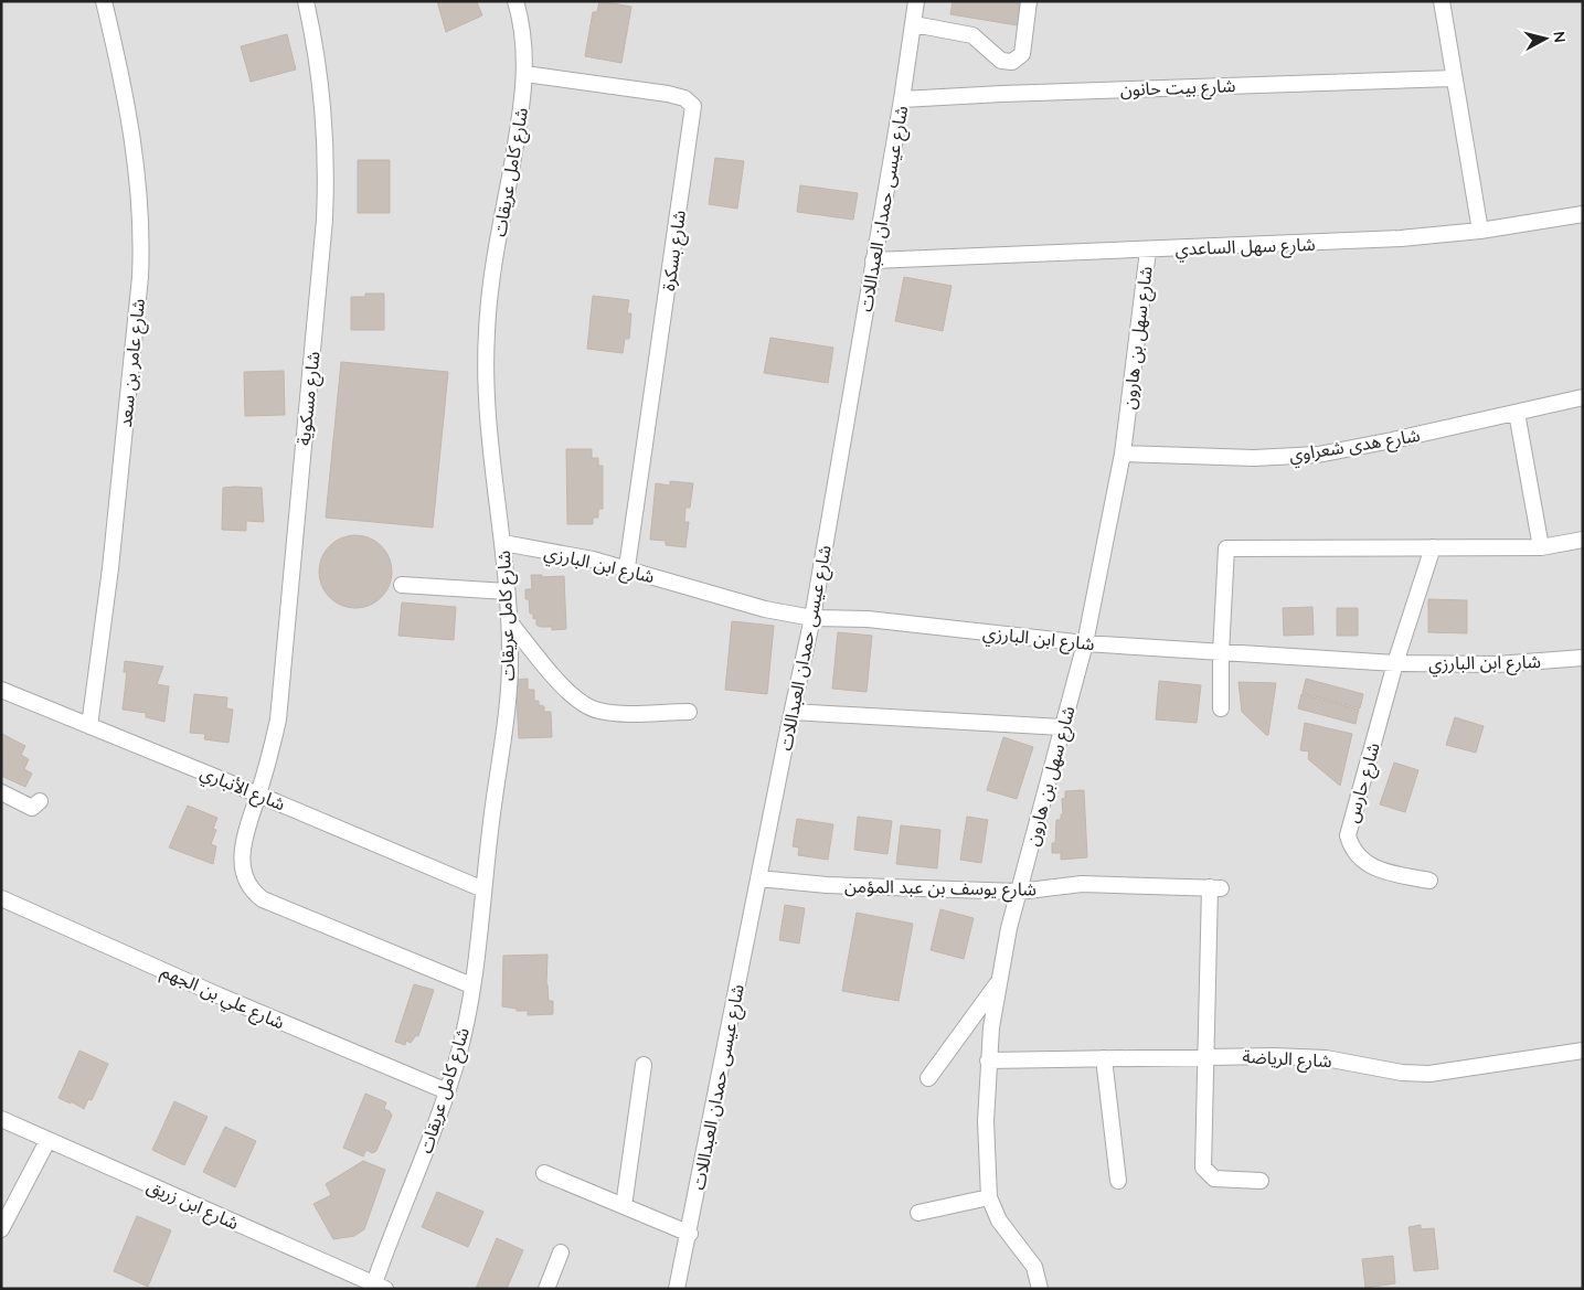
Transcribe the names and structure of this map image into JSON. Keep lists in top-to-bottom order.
{
  "streets": {
    "street": [
      "شارع بيت حانون",
      "شارع كامل عريقات",
      "شارع عيسى حمدان العبداللات",
      "شارع سهل الساعدي",
      "شارع بسكرة",
      "شارع سهل بن هارون",
      "شارع عامر بن سعد",
      "شارع مسكوية",
      "شارع هدى شعراوي",
      "شارع ابن البارزي",
      "شارع حارس",
      "شارع الأنباري",
      "شارع يوسف بن عبد المؤمن",
      "شارع علي بن الجهم",
      "شارع الرياضة",
      "شارع ابن زريق"
    ]
  },
  "crossings": [
    ["شارع بيت حانون", "شارع عيسى حمدان العبداللات"],
    ["شارع كامل عريقات", "شارع بسكرة"],
    ["شارع كامل عريقات", "شارع مسكوية"],
    ["شارع كامل عريقات", "شارع ابن البارزي"],
    ["شارع كامل عريقات", "شارع الأنباري"],
    ["شارع كامل عريقات", "شارع علي بن الجهم"],
    ["شارع كامل عريقات", "شارع ابن زريق"],
    ["شارع عيسى حمدان العبداللات", "شارع سهل الساعدي"],
    ["شارع عيسى حمدان العبداللات", "شارع ابن البارزي"],
    ["شارع عيسى حمدان العبداللات", "شارع يوسف بن عبد المؤمن"],
    ["شارع سهل الساعدي", "شارع سهل بن هارون"],
    ["شارع بسكرة", "شارع ابن البارزي"],
    ["شارع سهل بن هارون", "شارع هدى شعراوي"],
    ["شارع سهل بن هارون", "شارع ابن البارزي"],
    ["شارع سهل بن هارون", "شارع يوسف بن عبد المؤمن"],
    ["شارع سهل بن هارون", "شارع الرياضة"],
    ["شارع عامر بن سعد", "شارع الأنباري"],
    ["شارع مسكوية", "شارع الأنباري"],
    ["شارع ابن البارزي", "شارع حارس"],
    ["شارع يوسف بن عبد المؤمن", "شارع الرياضة"]
  ],
  "north": "right"
}
